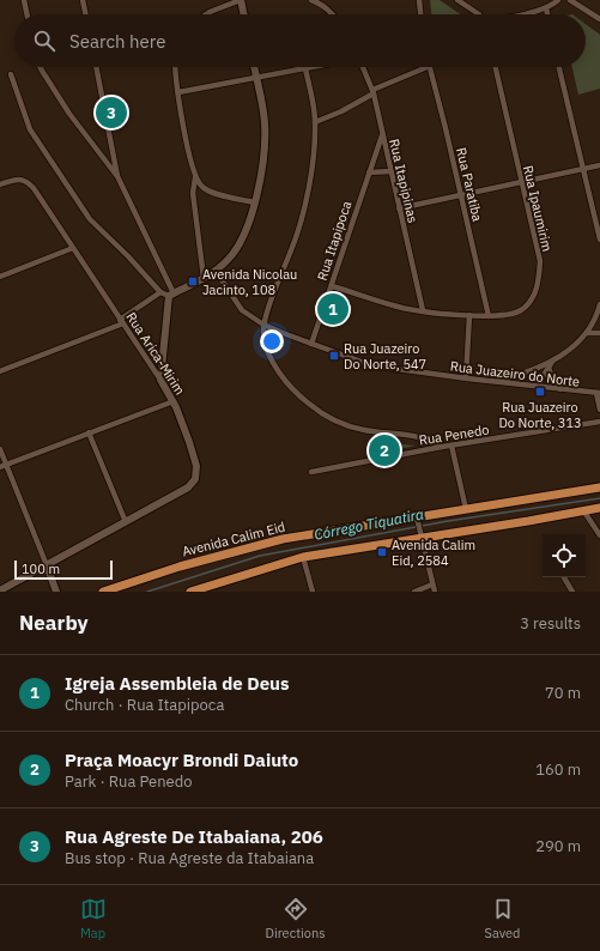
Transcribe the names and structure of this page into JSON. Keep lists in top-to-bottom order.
{
  "streets": {
    "main road": ["Avenida Calim Eid"],
    "street": [
      "Rua Itapipinas",
      "Rua Paratiba",
      "Rua Ipaumirim",
      "Rua Itapipoca",
      "Rua Arica-Mirim",
      "Rua Juazeiro do Norte",
      "Rua Penedo"
    ]
  },
  "crossings": [
    ["Rua Itapipinas", "Rua Ipaumirim"],
    ["Rua Itapipinas", "Rua Itapipoca"],
    ["Rua Paratiba", "Rua Ipaumirim"],
    ["Rua Ipaumirim", "Rua Itapipoca"],
    ["Rua Itapipoca", "Rua Juazeiro do Norte"]
  ],
  "water": ["Córrego Tiquatira"],
  "places": {
    "transit": [
      "Avenida Nicolau Jacinto, 108",
      "Rua Juazeiro Do Norte, 547",
      "Rua Juazeiro Do Norte, 313",
      "Avenida Calim Eid, 2584"
    ]
  },
  "scale_bar": "100 m",
  "page": {
    "search": "Search here",
    "pins": ["3", "1", "2"],
    "scale": "100 m",
    "heading": ["Nearby", "3 results"],
    "list": [
      {
        "mark": "1",
        "name": "Igreja Assembleia de Deus",
        "note": "Church · Rua Itapipoca",
        "value": "70 m"
      },
      {
        "mark": "2",
        "name": "Praça Moacyr Brondi Daiuto",
        "note": "Park · Rua Penedo",
        "value": "160 m"
      },
      {
        "mark": "3",
        "name": "Rua Agreste De Itabaiana, 206",
        "note": "Bus stop · Rua Agreste da Itabaiana",
        "value": "290 m"
      }
    ],
    "nav": ["Map", "Directions", "Saved"]
  }
}
